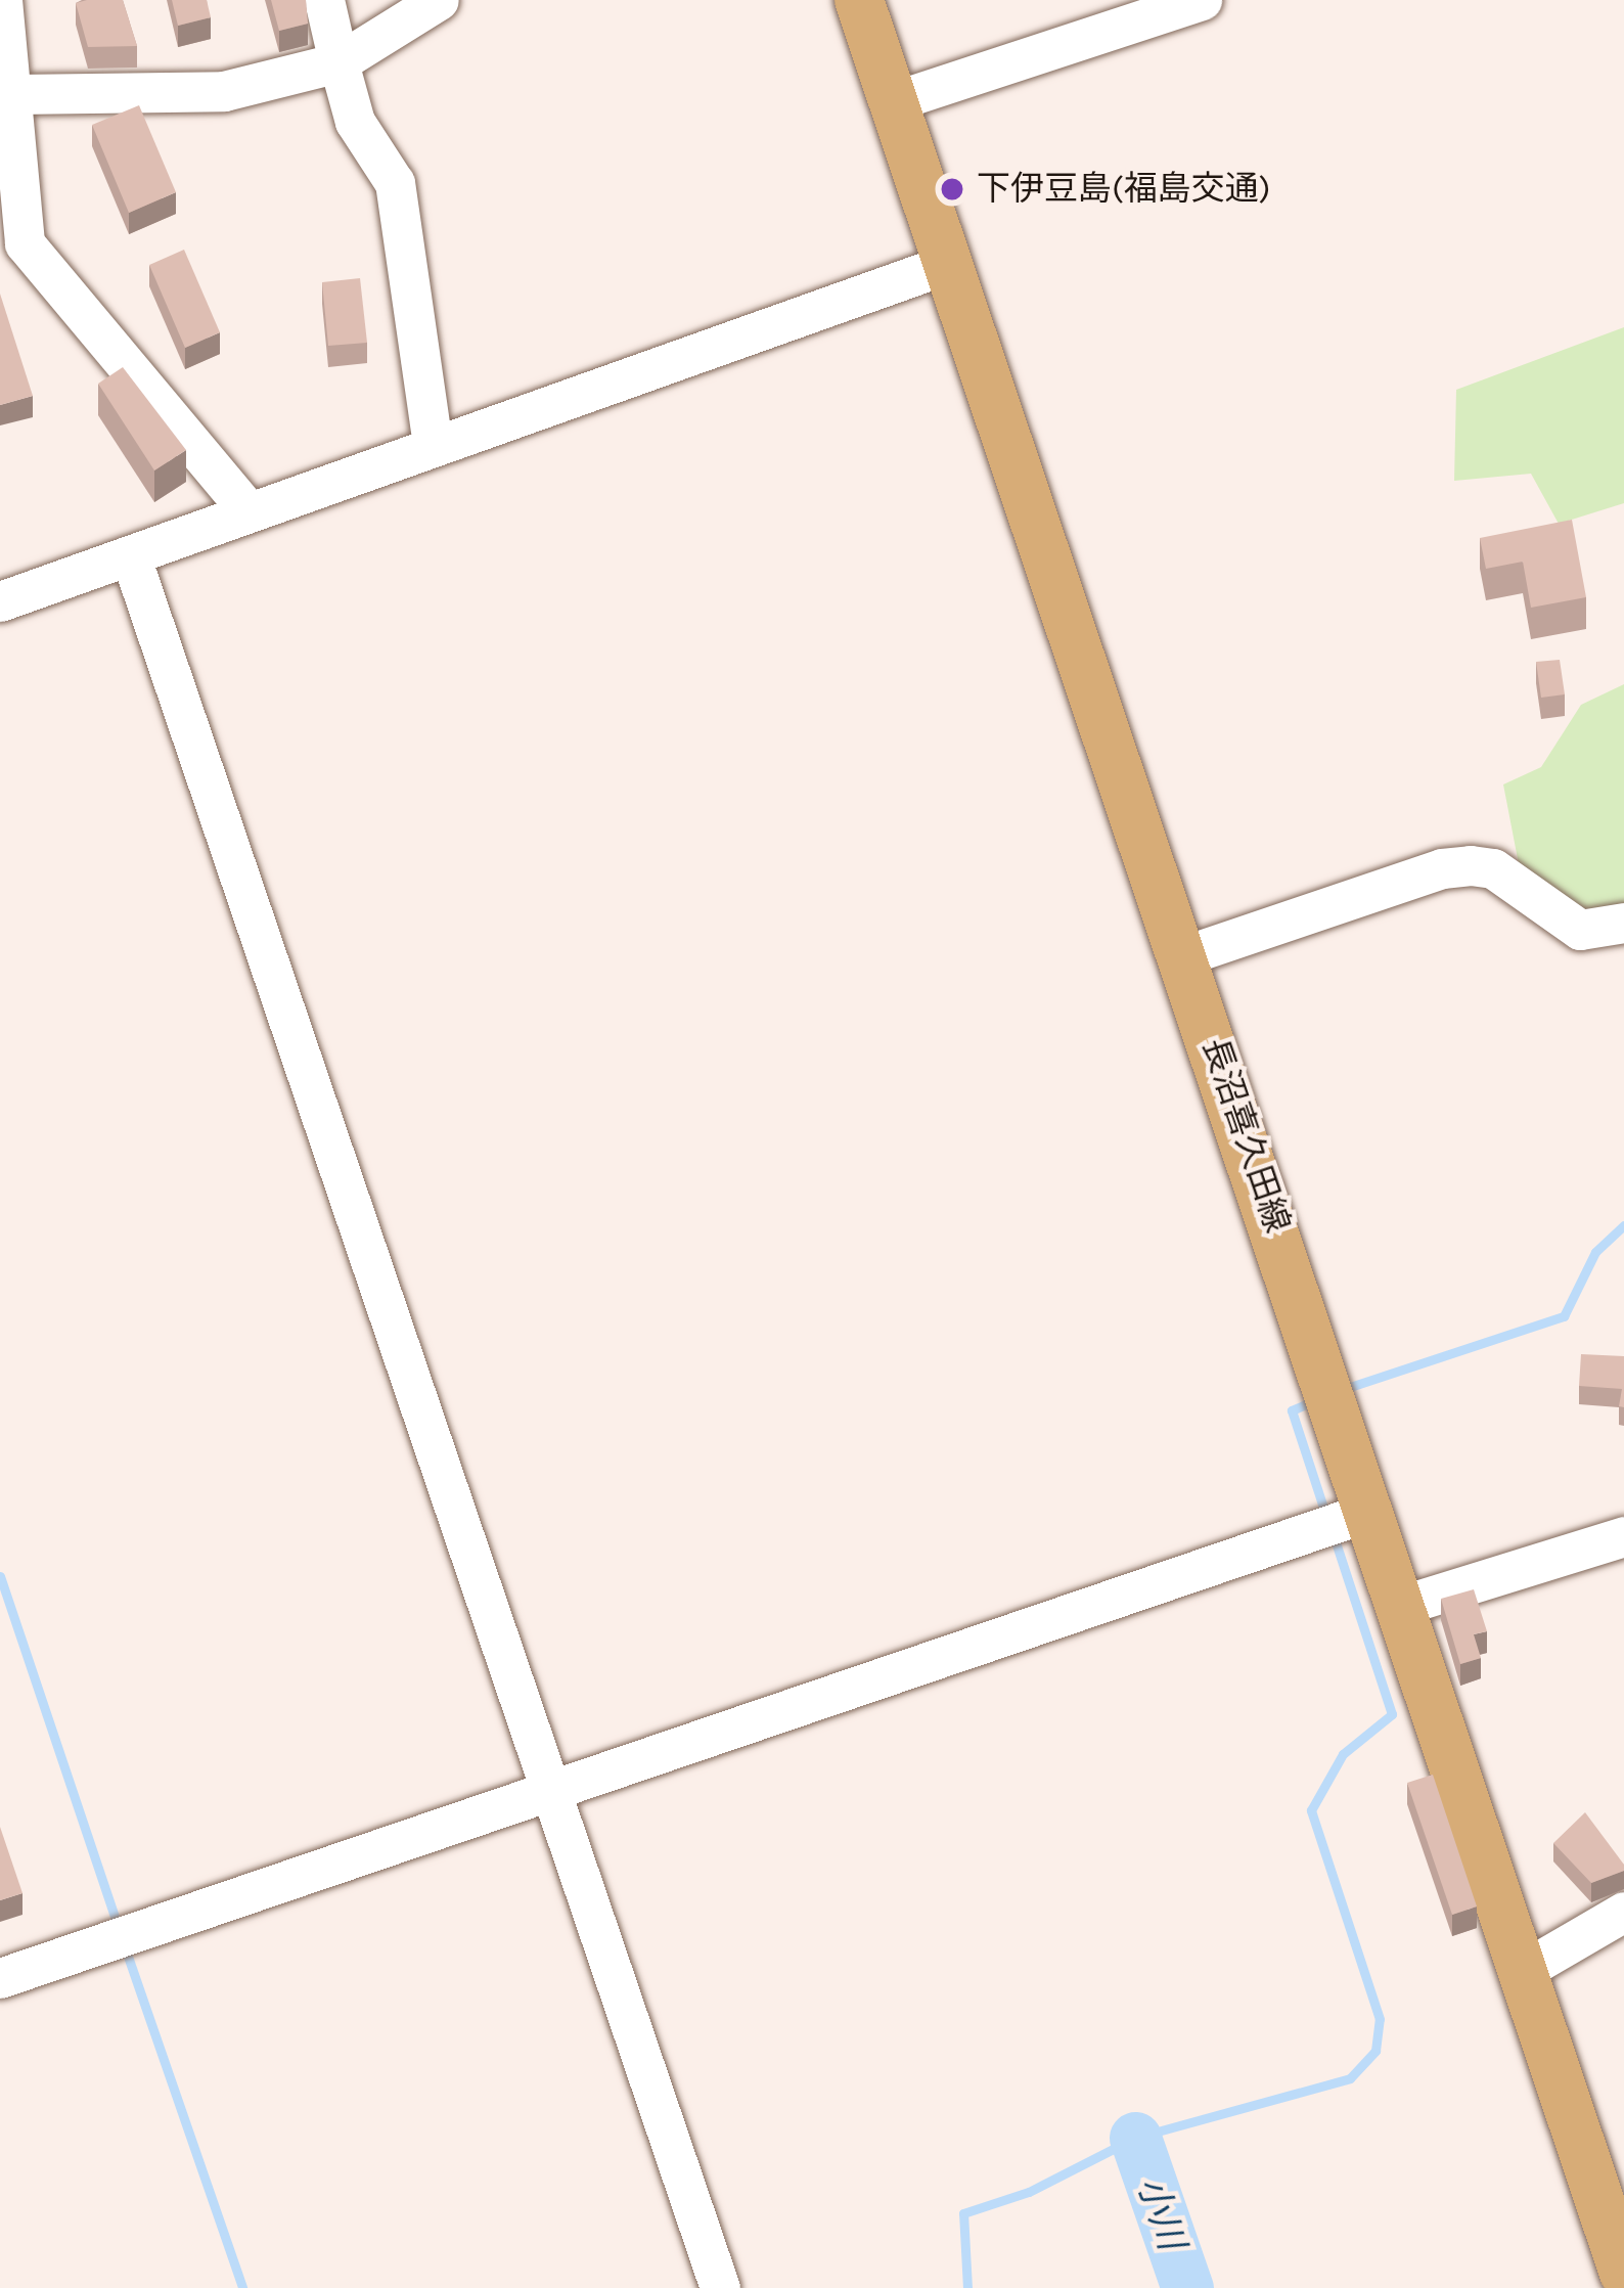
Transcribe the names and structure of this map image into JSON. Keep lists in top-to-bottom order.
{
  "streets": {
    "main road": ["長沼喜久田線"]
  },
  "water": ["小川"],
  "places": ["下伊豆島(福島交通)"]
}
